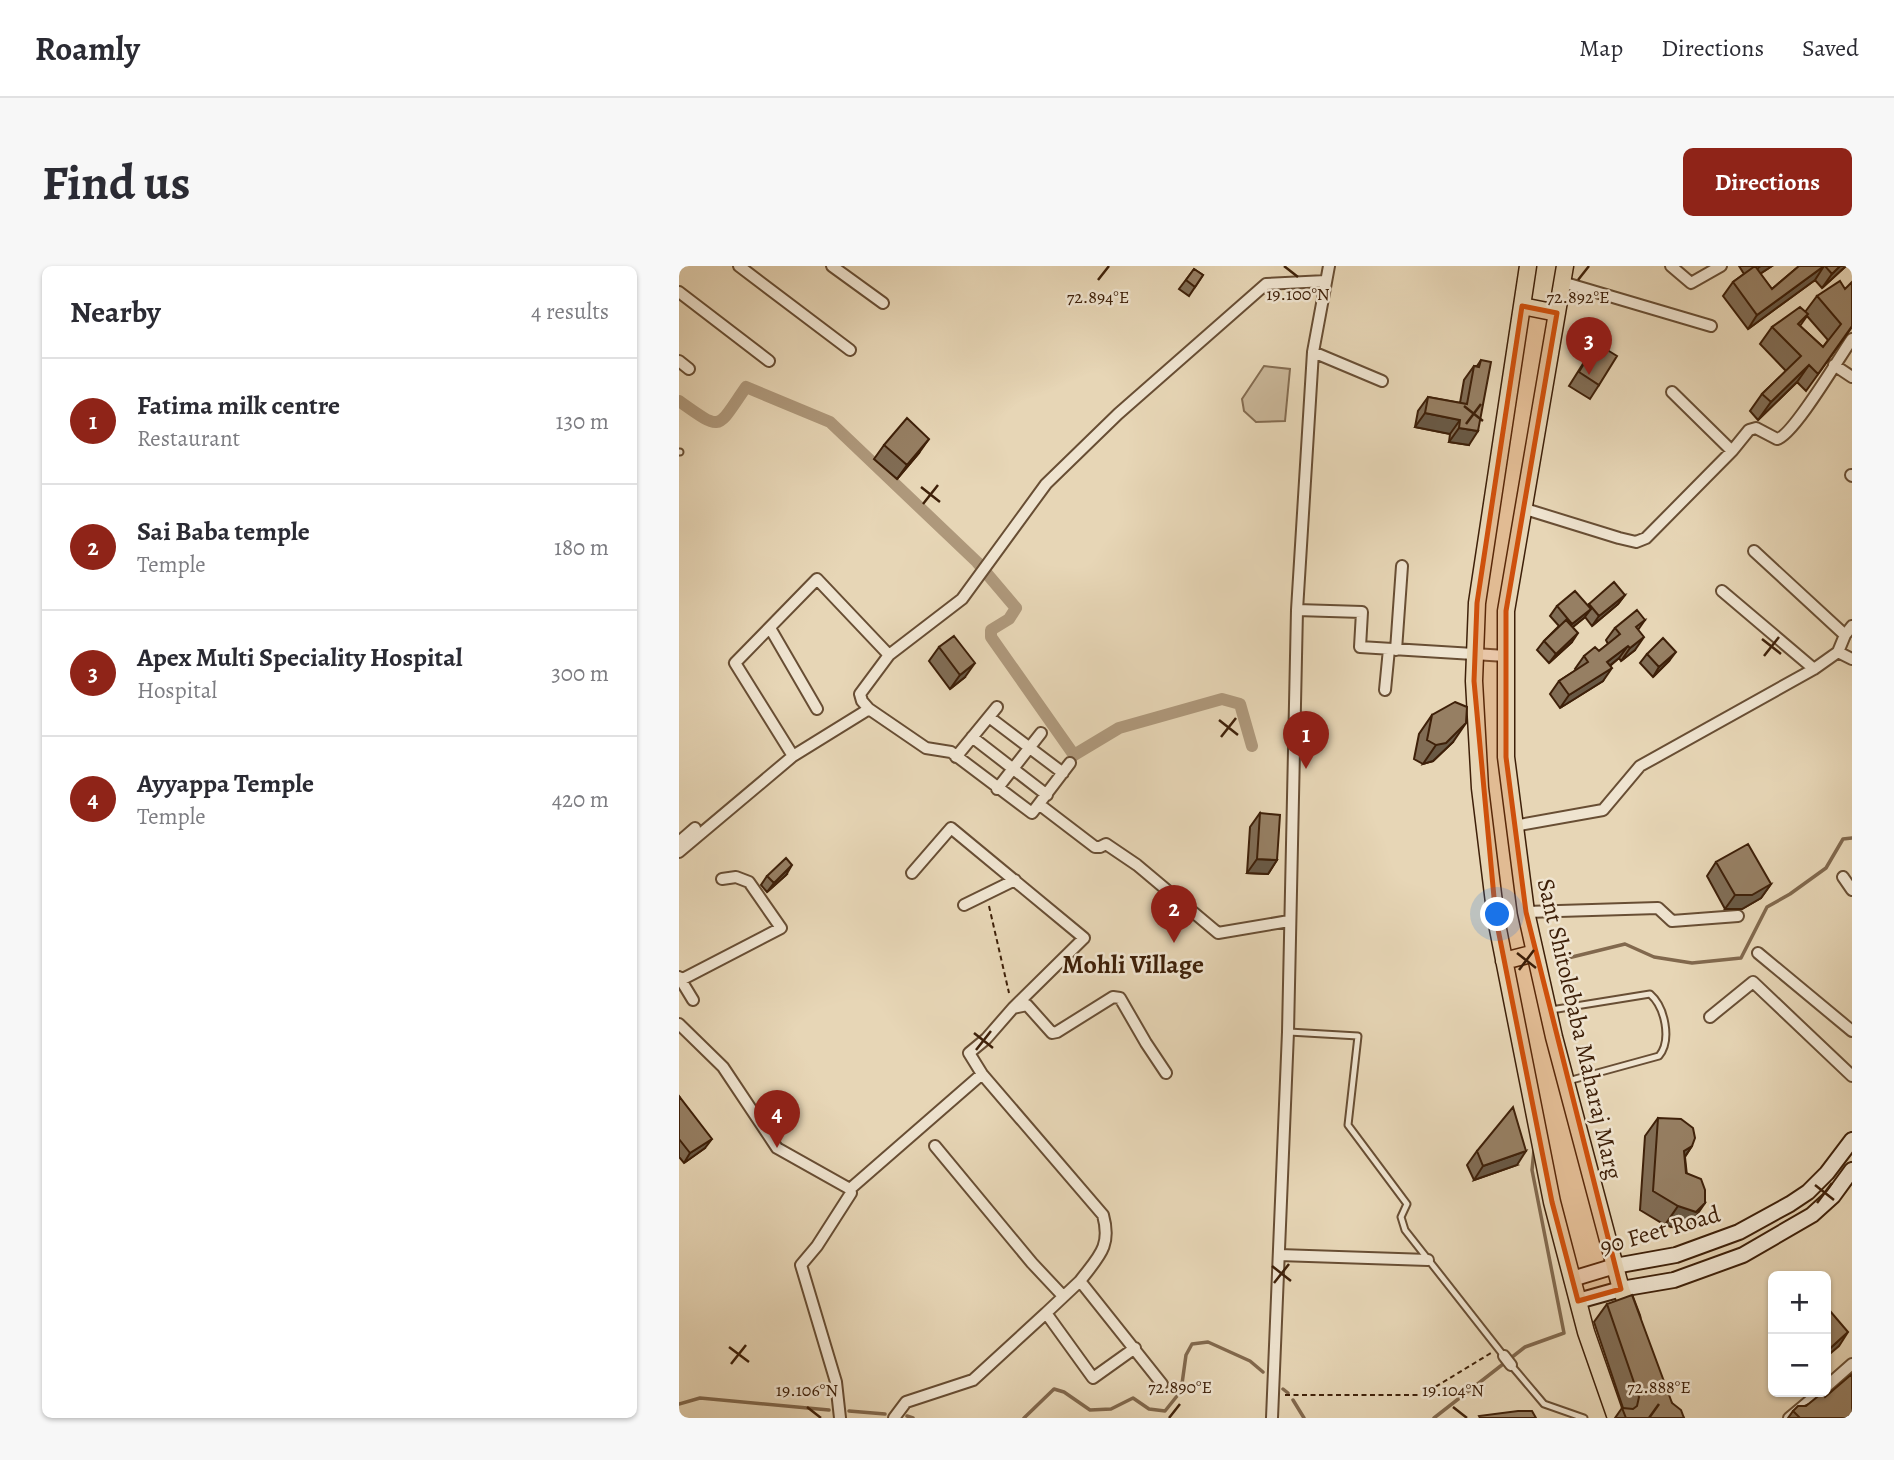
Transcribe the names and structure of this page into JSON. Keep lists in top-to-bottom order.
{
  "streets": {
    "main road": ["Sant Shitolebaba Maharaj Marg"],
    "street": ["90 Feet Road"]
  },
  "crossings": [
    ["Sant Shitolebaba Maharaj Marg", "90 Feet Road"]
  ],
  "districts": ["Mohli Village"],
  "page": {
    "header": "Roamly",
    "nav": ["Map", "Directions", "Saved"],
    "buttons": "Directions",
    "title": "Find us",
    "heading": ["Nearby", "4 results"],
    "pins": [
      "3",
      "1",
      "2",
      "4"
    ],
    "list": [
      {
        "mark": "1",
        "name": "Fatima milk centre",
        "note": "Restaurant",
        "value": "130 m"
      },
      {
        "mark": "2",
        "name": "Sai Baba temple",
        "note": "Temple",
        "value": "180 m"
      },
      {
        "mark": "3",
        "name": "Apex Multi Speciality Hospital",
        "note": "Hospital",
        "value": "300 m"
      },
      {
        "mark": "4",
        "name": "Ayyappa Temple",
        "note": "Temple",
        "value": "420 m"
      }
    ],
    "map_buttons": ["+", "−"]
  },
  "coordinates": [
    "19.100°N",
    "72.894°E",
    "72.892°E",
    "72.890°E",
    "72.888°E",
    "19.106°N",
    "19.104°N"
  ]
}
